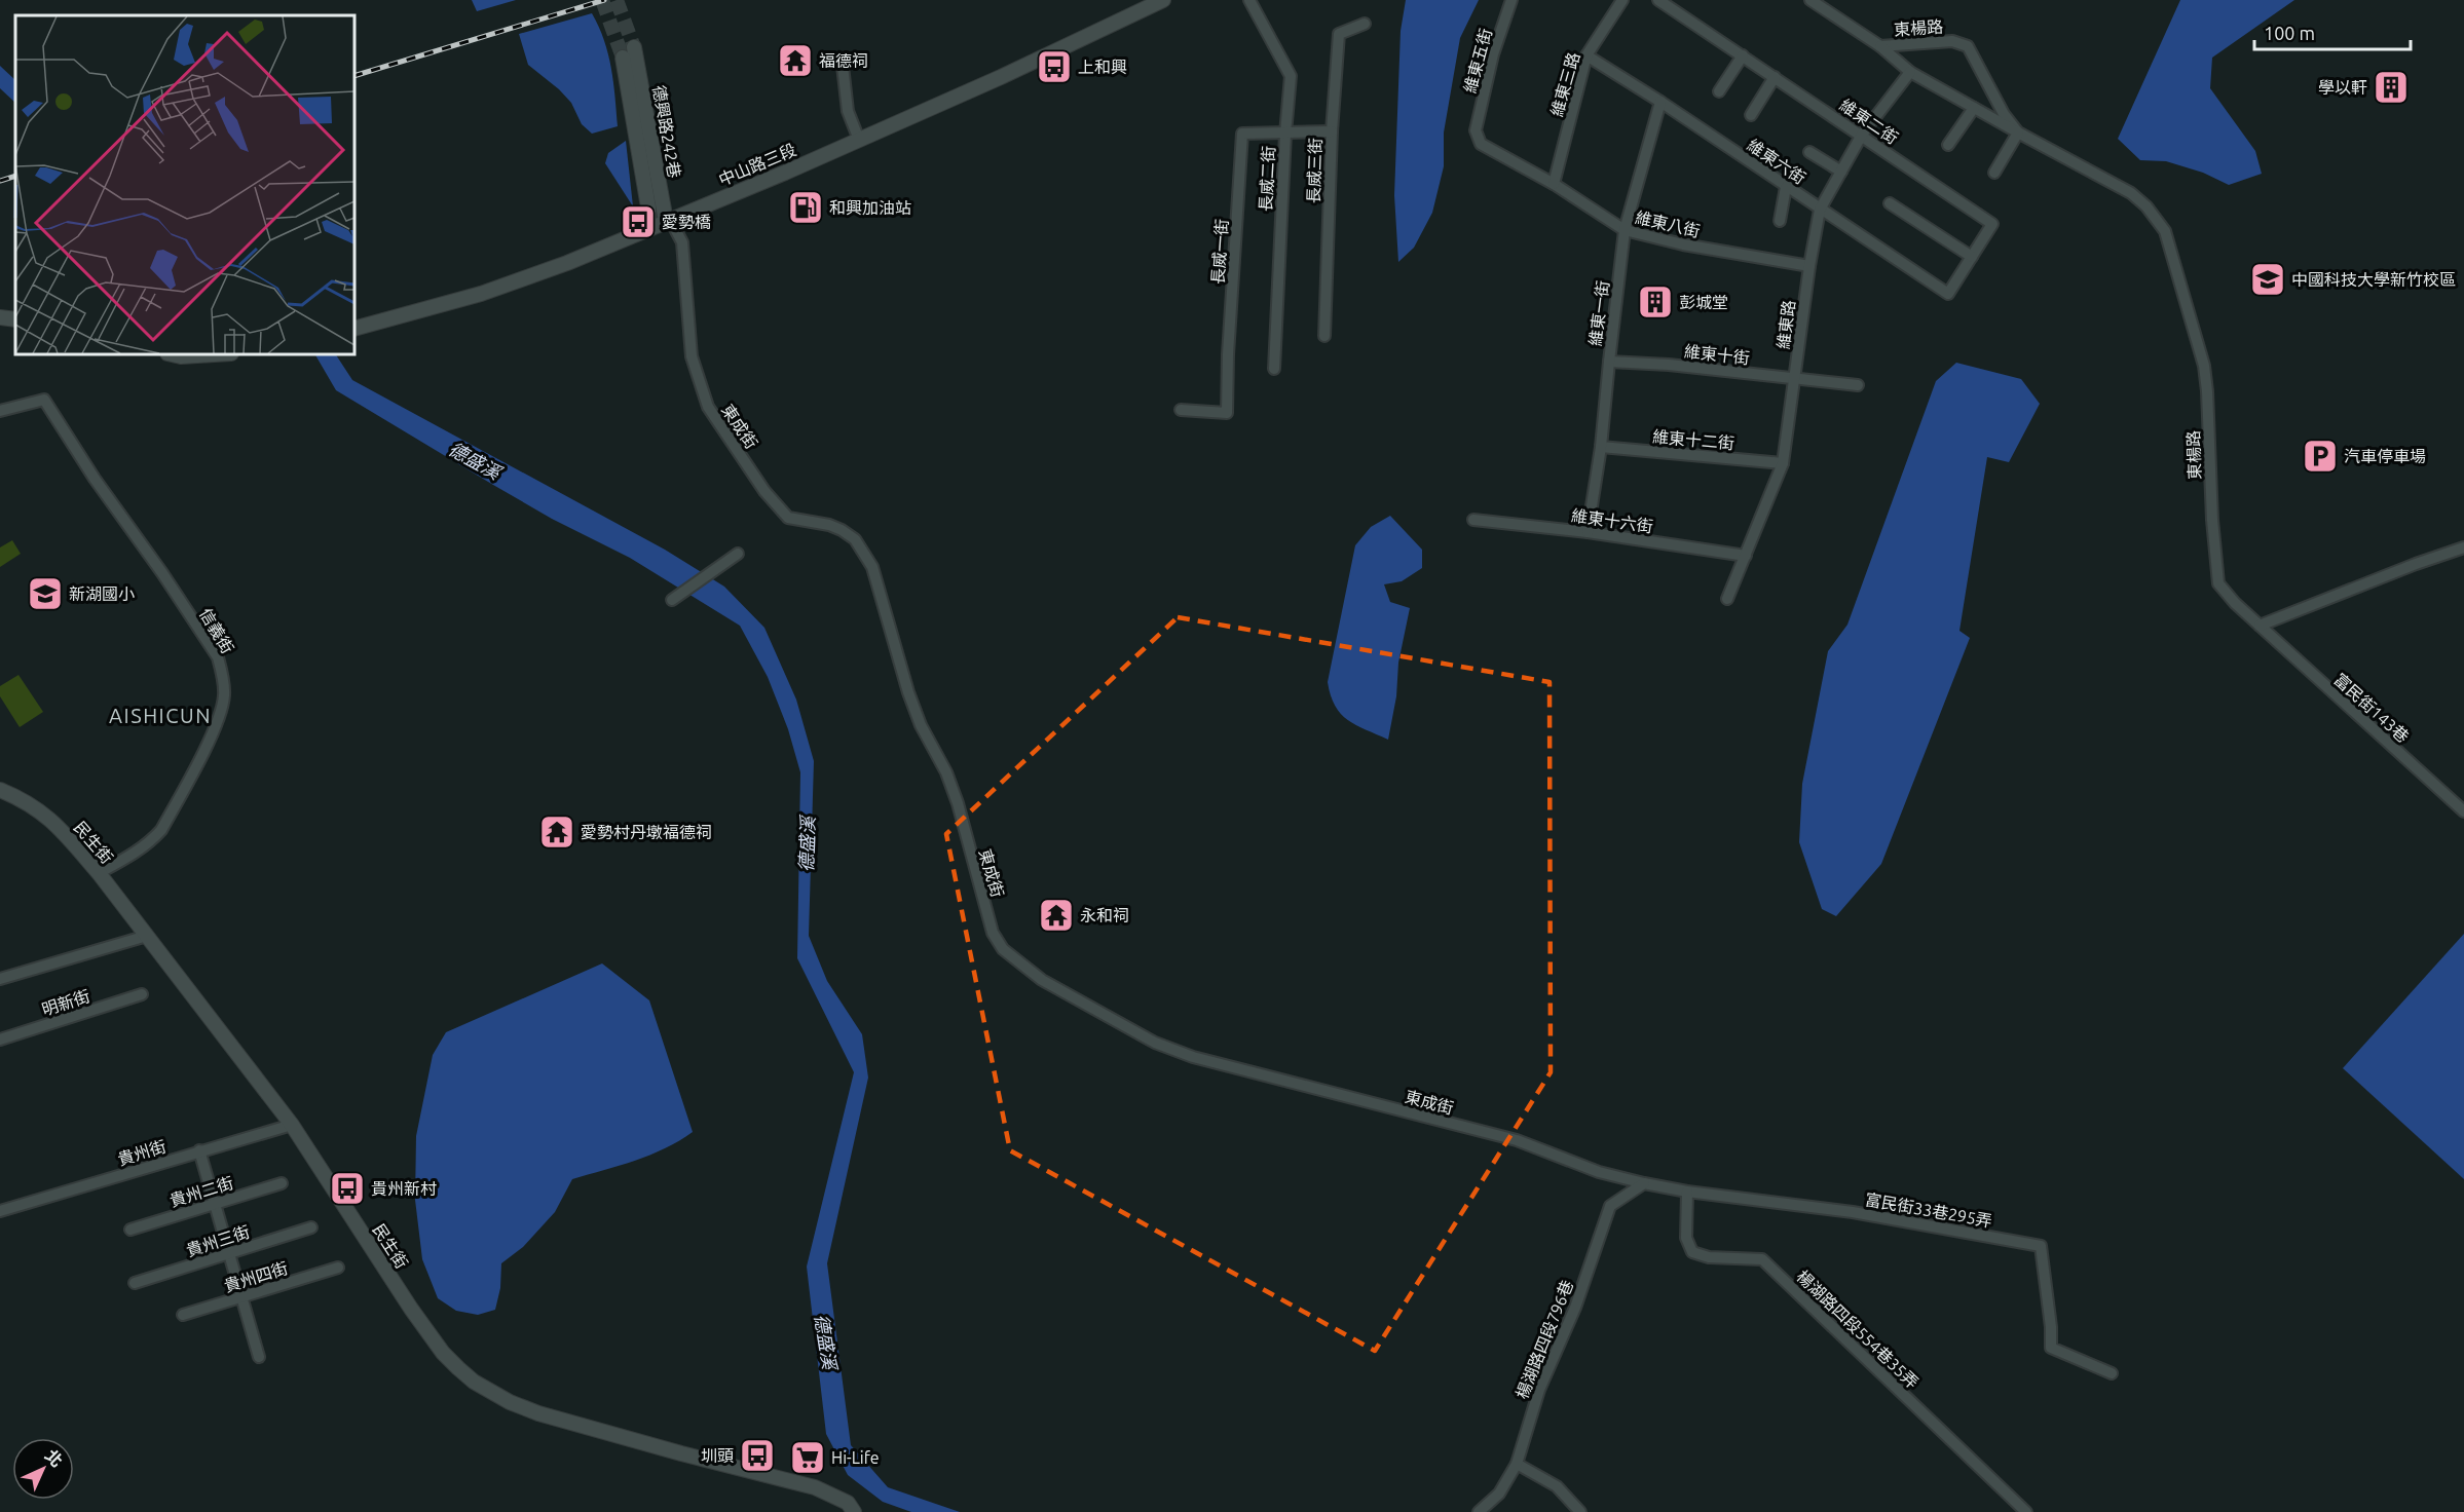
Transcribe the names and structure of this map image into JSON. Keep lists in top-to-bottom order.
{
  "streets": {
    "street": [
      "東楊路",
      "維東五街",
      "維東三路",
      "維東二街",
      "德興路242巷",
      "維東六街",
      "中山路三段",
      "長威三街",
      "長威二街",
      "維東八街",
      "長威一街",
      "維東一街",
      "維東路",
      "維東十街",
      "東成街",
      "維東十二街",
      "維東十六街",
      "信義街",
      "富民街143巷",
      "民生街",
      "明新街",
      "貴州街",
      "貴州二街",
      "富民街33巷295弄",
      "貴州三街",
      "貴州四街",
      "楊湖路四段554巷35弄",
      "楊湖路四段796巷"
    ]
  },
  "crossings": [
    ["東楊路", "維東路"],
    ["東楊路", "富民街143巷"],
    ["維東五街", "維東八街"],
    ["維東三路", "維東六街"],
    ["維東三路", "維東八街"],
    ["維東二街", "維東六街"],
    ["維東二街", "維東路"],
    ["德興路242巷", "中山路三段"],
    ["德興路242巷", "東成街"],
    ["維東六街", "維東一街"],
    ["維東六街", "維東路"],
    ["中山路三段", "東成街"],
    ["長威三街", "長威一街"],
    ["長威二街", "長威一街"],
    ["維東八街", "維東一街"],
    ["維東八街", "維東路"],
    ["維東一街", "維東十街"],
    ["維東一街", "維東十二街"],
    ["維東一街", "維東十六街"],
    ["維東路", "維東十街"],
    ["維東路", "維東十二街"],
    ["維東路", "維東十六街"],
    ["東成街", "富民街33巷295弄"],
    ["東成街", "楊湖路四段796巷"],
    ["信義街", "民生街"],
    ["民生街", "貴州街"],
    ["富民街33巷295弄", "楊湖路四段554巷35弄"],
    ["富民街33巷295弄", "楊湖路四段796巷"]
  ],
  "districts": ["AISHICUN"],
  "water": ["德盛溪"],
  "places": {
    "temple": ["福德祠", "愛勢村丹墩福德祠", "永和祠"],
    "bus stop": [
      "上和興",
      "愛勢橋",
      "貴州新村",
      "圳頭"
    ],
    "building": ["學以軒", "彭城堂"],
    "fuel station": ["和興加油站"],
    "school or university": ["中國科技大學新竹校區", "新湖國小"],
    "parking": ["汽車停車場"],
    "supermarket": ["Hi-Life"]
  },
  "scale_bar": "100 m",
  "north": "top right"
}
